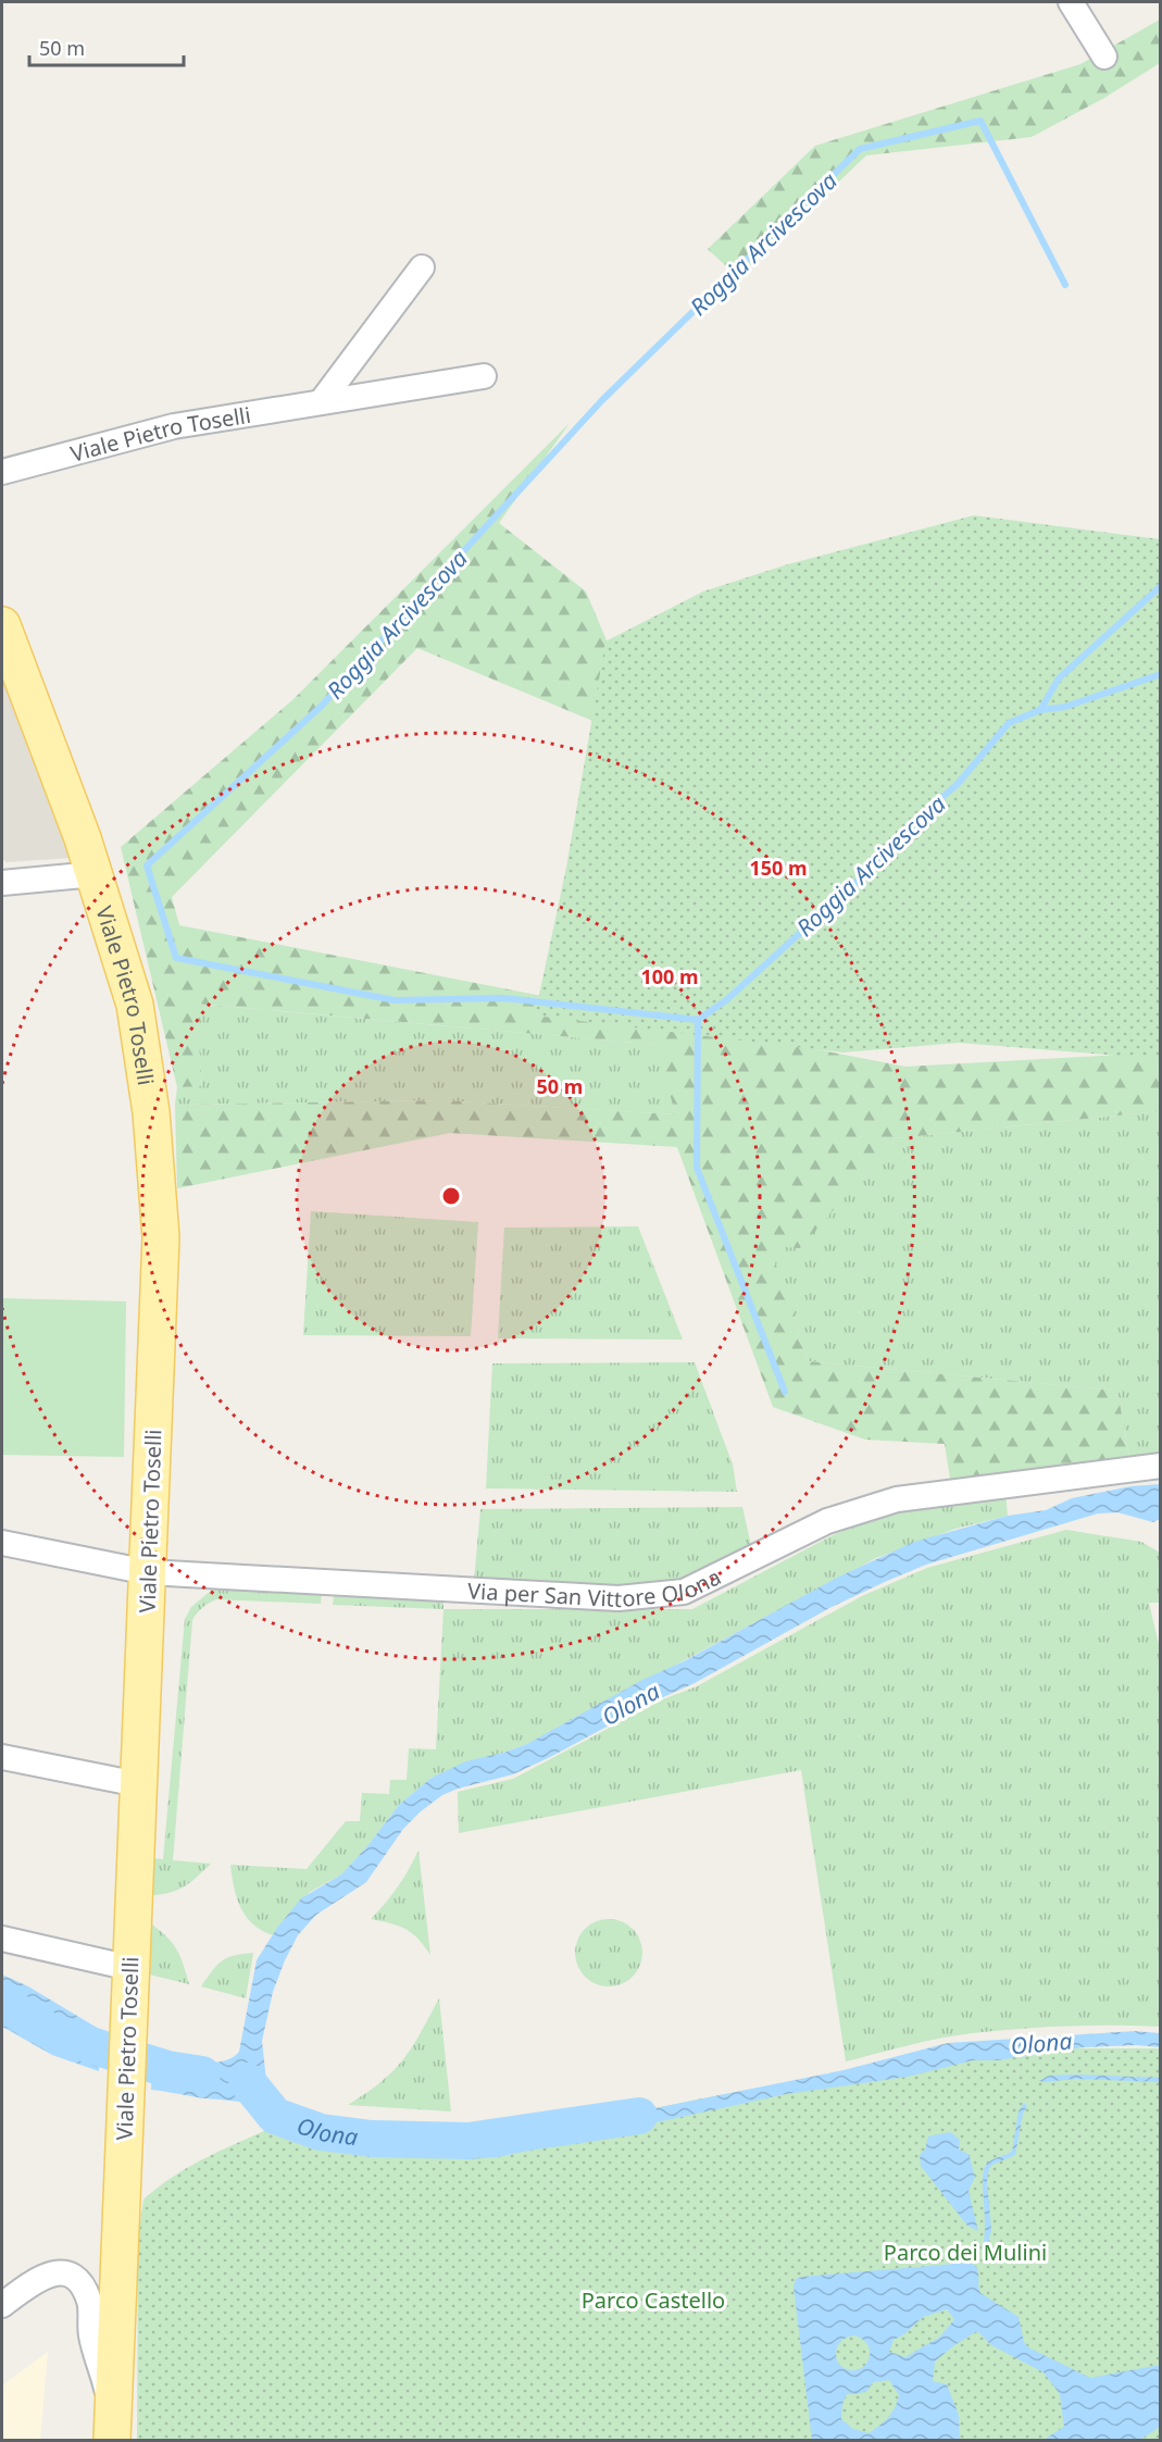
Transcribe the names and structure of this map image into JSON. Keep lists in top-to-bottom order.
{
  "streets": {
    "main road": ["Viale Pietro Toselli"],
    "street": ["Via per San Vittore Olona"]
  },
  "crossings": [
    ["Viale Pietro Toselli", "Via per San Vittore Olona"]
  ],
  "water": ["Roggia Arcivescova", "Olona"],
  "parks": ["Parco dei Mulini", "Parco Castello"],
  "scale_bar": "50 m",
  "rings": ["150 m", "100 m", "50 m"]
}
